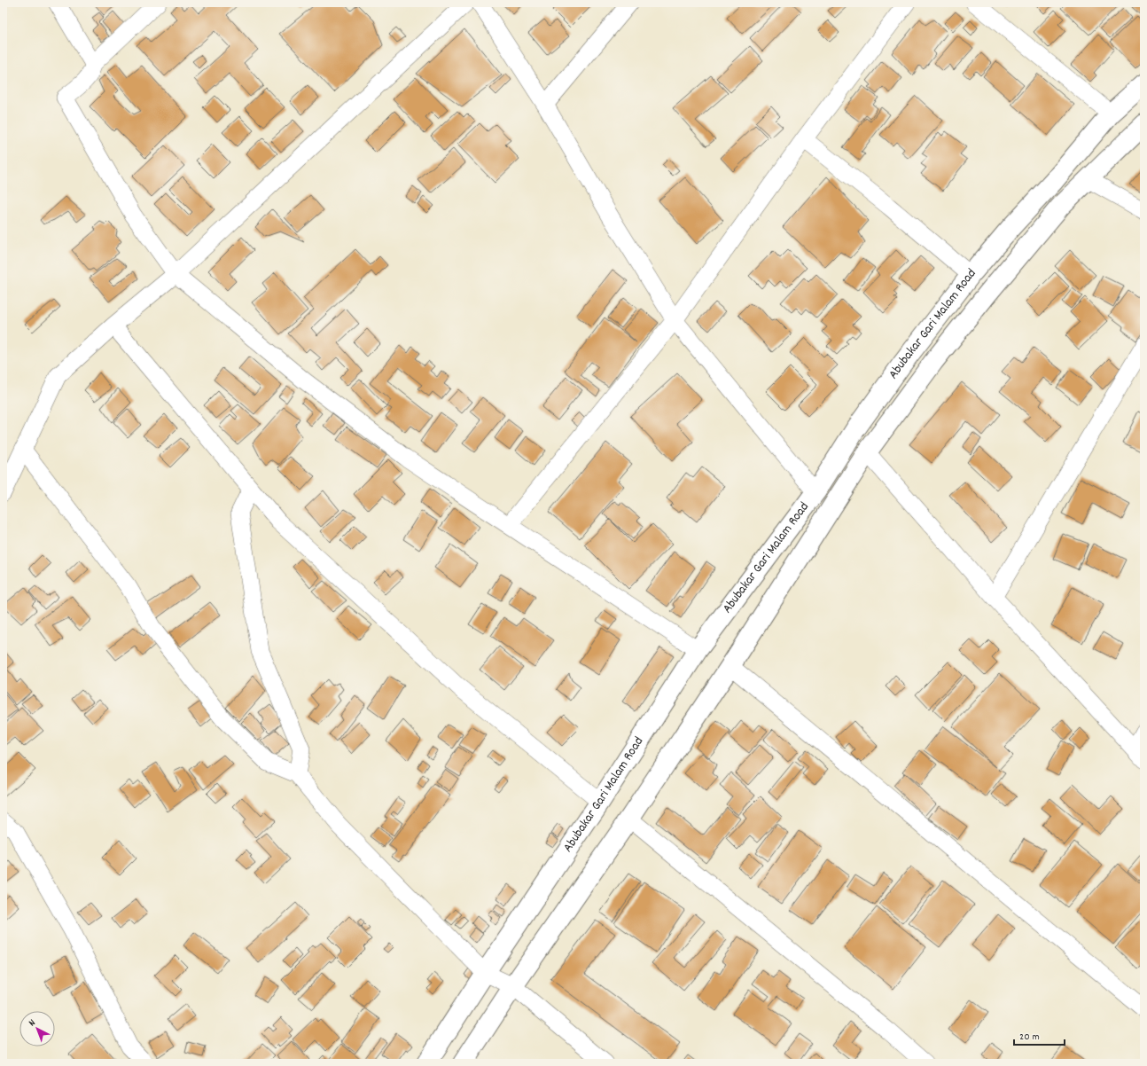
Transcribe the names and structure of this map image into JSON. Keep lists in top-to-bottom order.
{
  "streets": {
    "street": ["Abubakar Gari Malam Road"]
  },
  "scale_bar": "20 m",
  "north": "top left"
}
